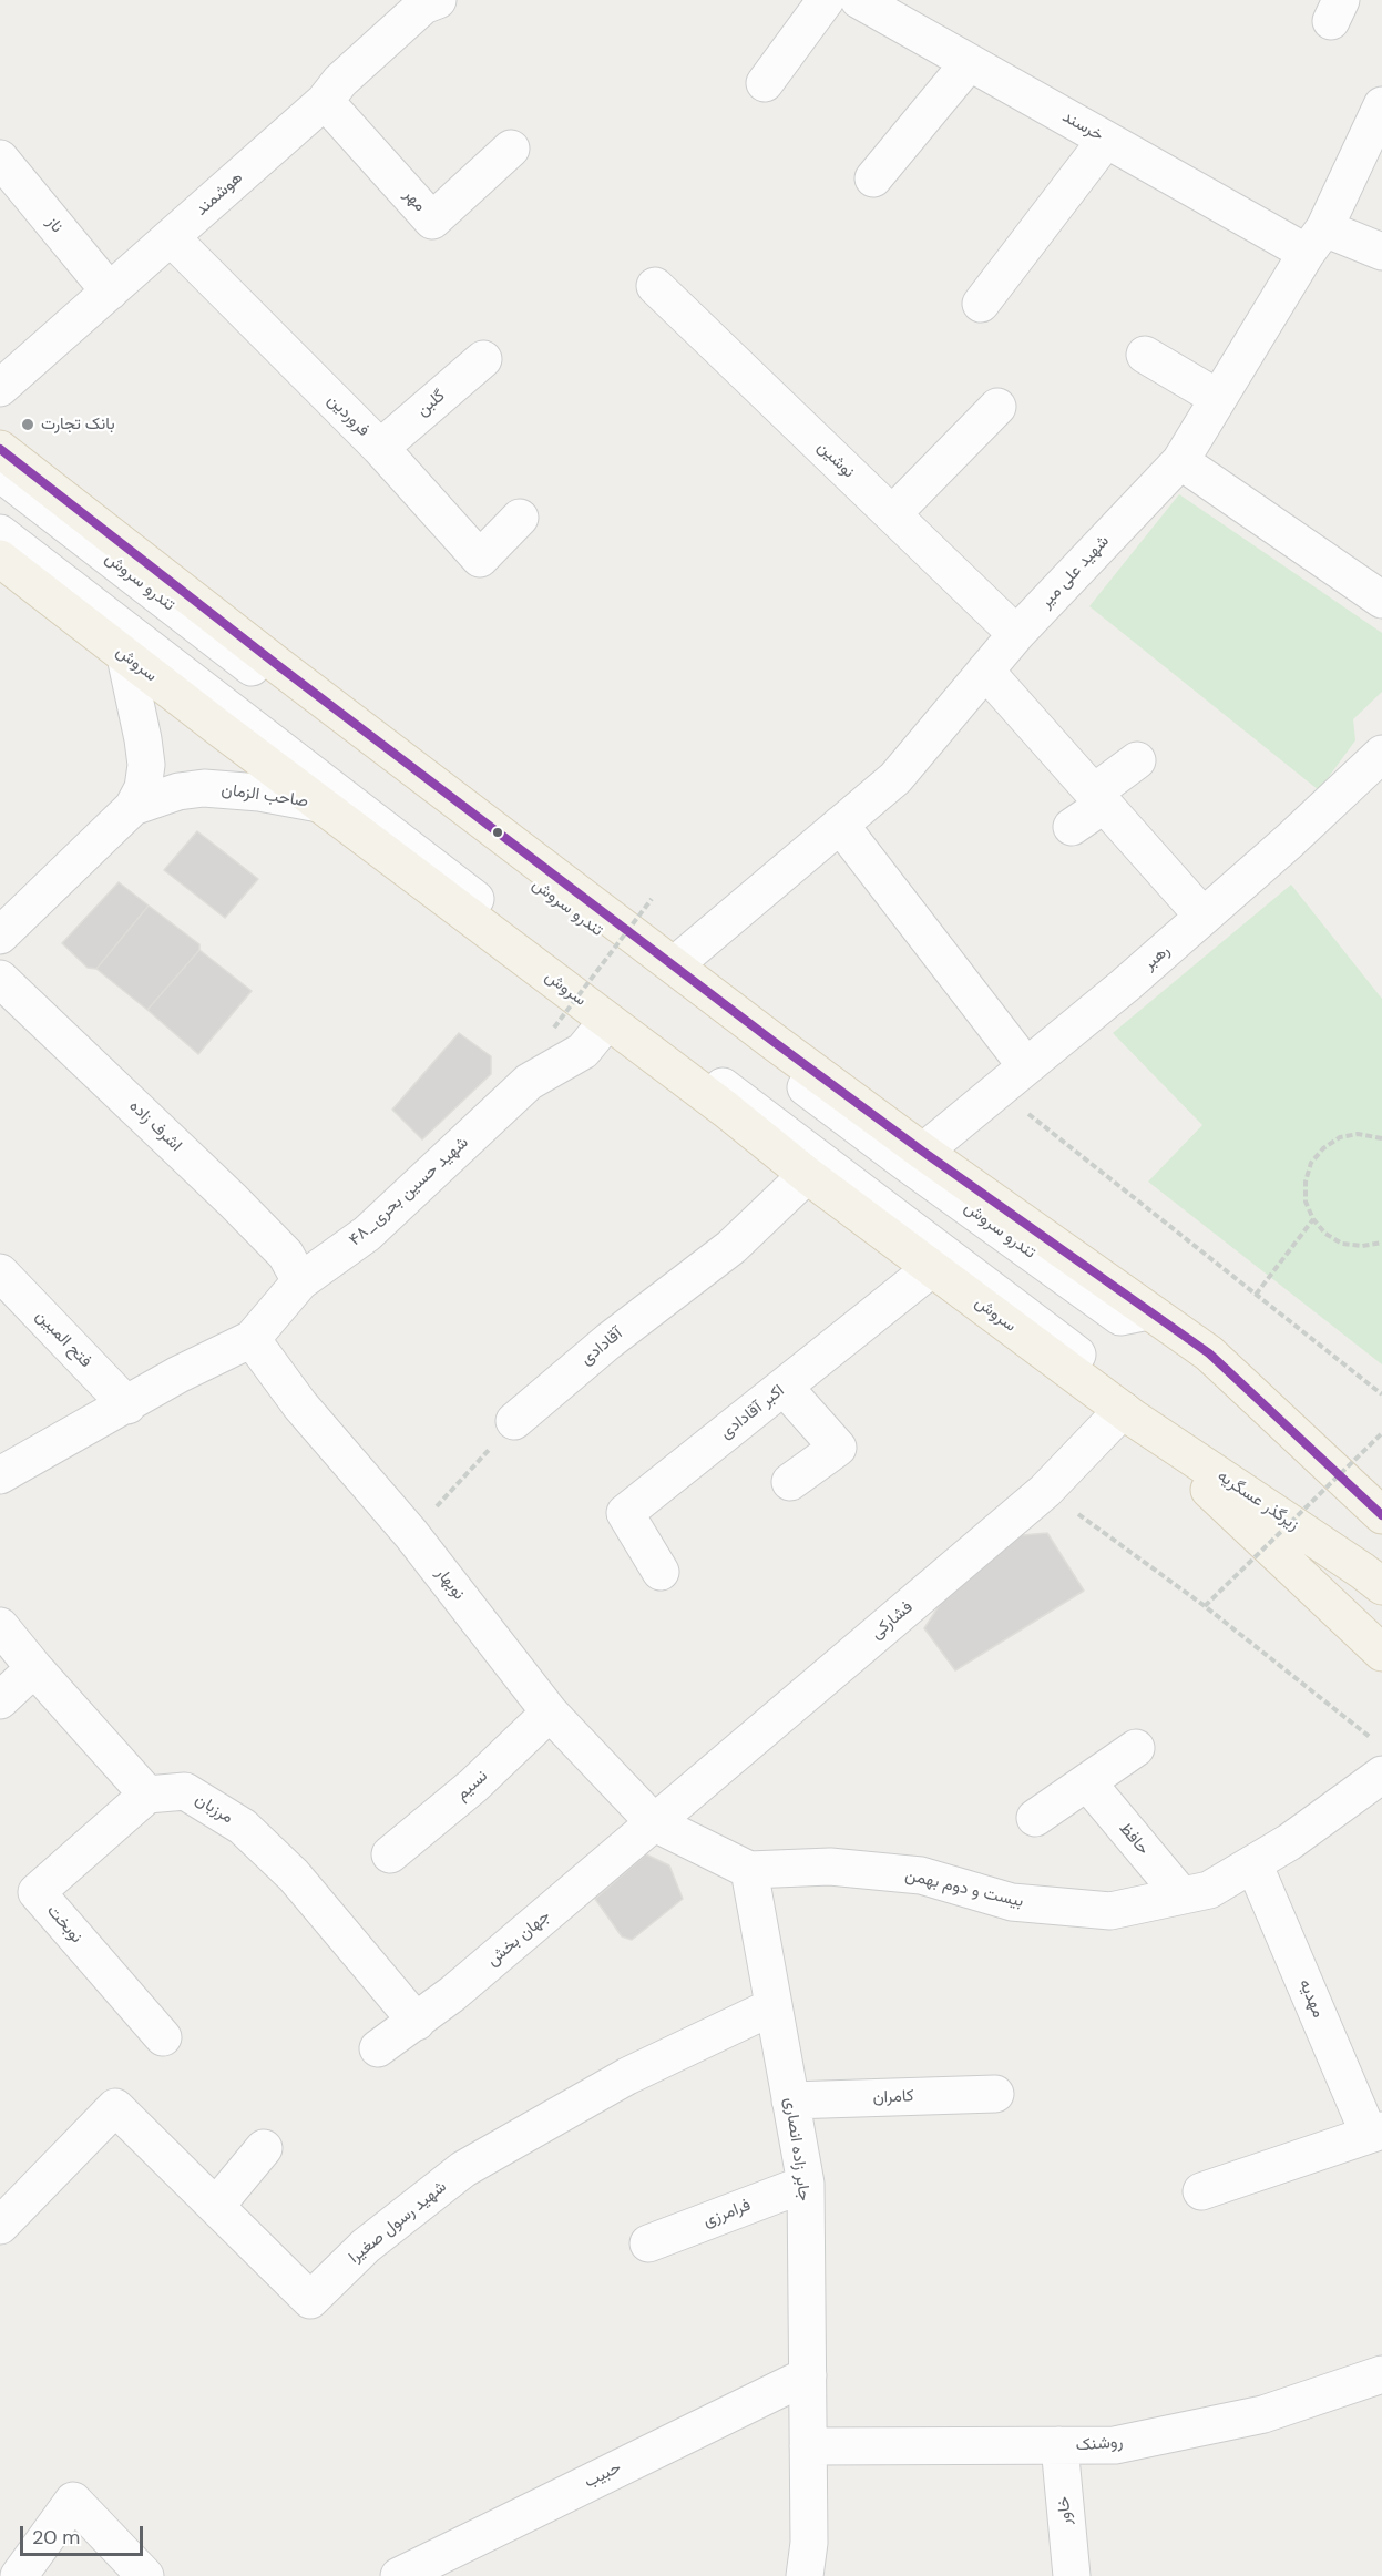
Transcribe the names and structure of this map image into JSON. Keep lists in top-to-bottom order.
{
  "streets": {
    "main road": ["سروش", "زیرگذر عسگریه"],
    "street": [
      "خرسند",
      "هوشمند",
      "مهر",
      "ناز",
      "گلبن",
      "فروردین",
      "نوشین",
      "شهید علی میر",
      "تندرو سروش",
      "صاحب الزمان",
      "رهبر",
      "اشرف زاده",
      "۴۸_شهید حسین بحری",
      "فتح المبین",
      "آقادادی",
      "اکبر آقادادی",
      "نوبهار",
      "فشارکی",
      "نسیم",
      "مرزبان",
      "حافظ",
      "بیست و دوم بهمن",
      "نوبخت",
      "جهان بخش",
      "مهدیه",
      "کامران",
      "جابر زاده انصاری",
      "فرامرزی",
      "شهید رسول صغیرا",
      "روشنک",
      "حبیب",
      "خاور"
    ]
  },
  "crossings": [
    ["خرسند", "شهید علی میر"],
    ["هوشمند", "مهر"],
    ["هوشمند", "ناز"],
    ["هوشمند", "فروردین"],
    ["گلبن", "فروردین"],
    ["نوشین", "شهید علی میر"],
    ["سروش", "صاحب الزمان"],
    ["سروش", "۴۸_شهید حسین بحری"],
    ["سروش", "آقادادی"],
    ["سروش", "اکبر آقادادی"],
    ["سروش", "زیرگذر عسگریه"],
    ["سروش", "فشارکی"],
    ["اشرف زاده", "۴۸_شهید حسین بحری"],
    ["۴۸_شهید حسین بحری", "فتح المبین"],
    ["۴۸_شهید حسین بحری", "نوبهار"],
    ["زیرگذر عسگریه", "فشارکی"],
    ["نوبهار", "فشارکی"],
    ["نوبهار", "نسیم"],
    ["نوبهار", "جهان بخش"],
    ["فشارکی", "جهان بخش"],
    ["مرزبان", "نوبخت"],
    ["مرزبان", "جهان بخش"],
    ["حافظ", "بیست و دوم بهمن"],
    ["بیست و دوم بهمن", "مهدیه"],
    ["بیست و دوم بهمن", "جابر زاده انصاری"],
    ["کامران", "جابر زاده انصاری"],
    ["جابر زاده انصاری", "فرامرزی"],
    ["جابر زاده انصاری", "شهید رسول صغیرا"],
    ["جابر زاده انصاری", "روشنک"],
    ["جابر زاده انصاری", "حبیب"],
    ["روشنک", "خاور"]
  ],
  "places": ["بانک تجارت"],
  "scale_bar": "20 m"
}
